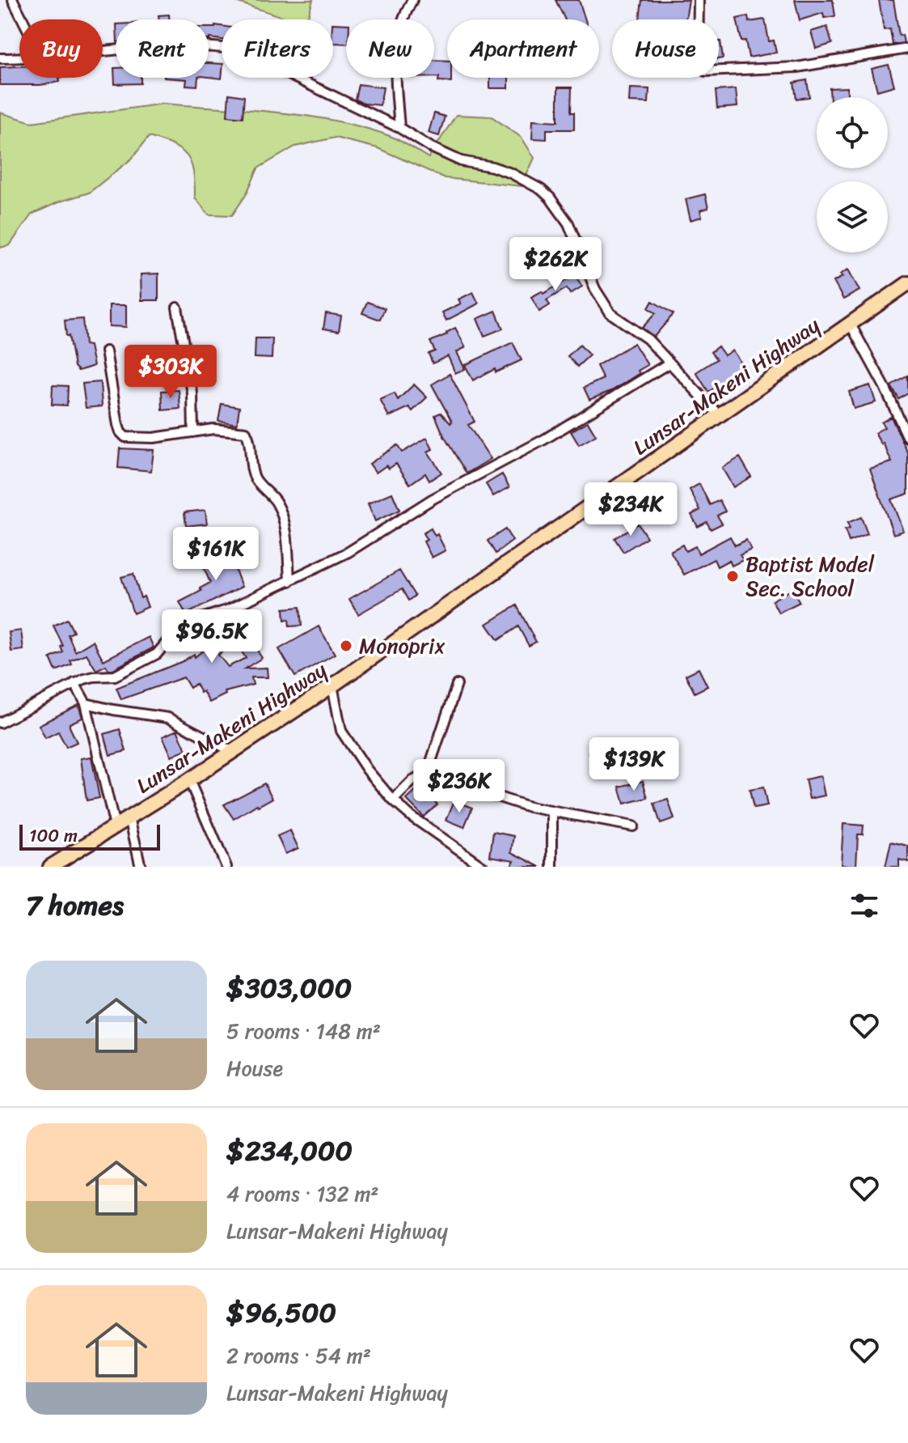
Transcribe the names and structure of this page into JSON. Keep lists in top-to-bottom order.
{
  "streets": {
    "main road": ["Lunsar-Makeni Highway"]
  },
  "places": ["Baptist Model Sec. School", "Monoprix"],
  "scale_bar": "100 m",
  "page": {
    "chip": [
      "Buy",
      "Rent",
      "Filters",
      "New",
      "Apartment",
      "House"
    ],
    "price": [
      "$262K",
      "$303K",
      "$234K",
      "$161K",
      "$96.5K",
      "$139K",
      "$236K"
    ],
    "scale": "100 m",
    "heading": "7 homes",
    "list": [
      {
        "name": "$303,000",
        "note": "5 rooms · 148 m² · House"
      },
      {
        "name": "$234,000",
        "note": "4 rooms · 132 m² · Lunsar-Makeni Highway"
      },
      {
        "name": "$96,500",
        "note": "2 rooms · 54 m² · Lunsar-Makeni Highway"
      }
    ]
  }
}
